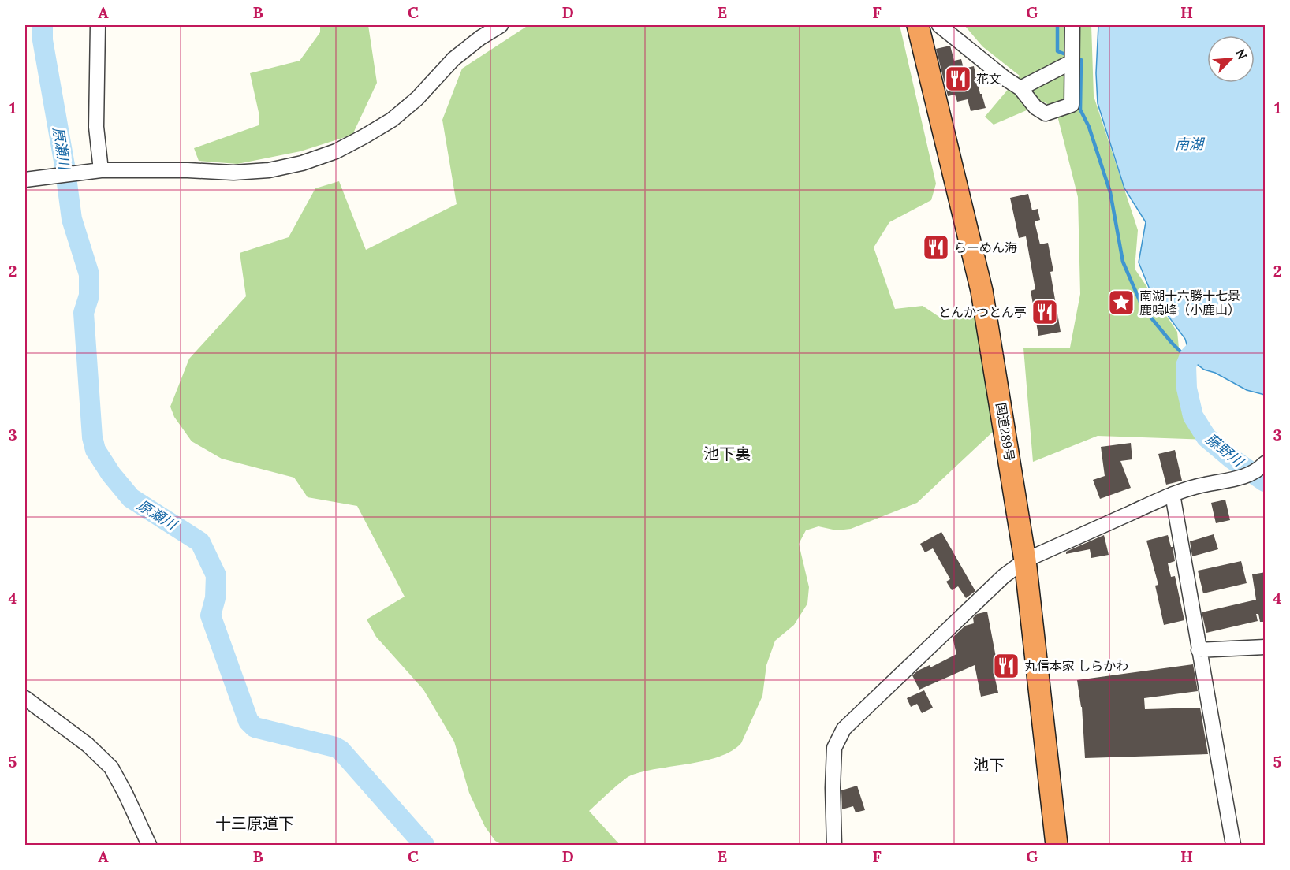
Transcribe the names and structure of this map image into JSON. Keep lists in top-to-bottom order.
{
  "streets": {
    "highway": ["国道289号"]
  },
  "districts": ["池下裏", "池下", "十三原道下"],
  "water": ["南湖", "原瀬川", "藤野川"],
  "places": {
    "restaurant": [
      "花文",
      "らーめん海",
      "とんかつとん亭",
      "丸信本家 しらかわ"
    ],
    "place": ["南湖十六勝十七景 鹿鳴峰（小鹿山）"]
  },
  "north": "top right",
  "grid": {
    "columns": [
      "A",
      "B",
      "C",
      "D",
      "E",
      "F",
      "G",
      "H"
    ],
    "rows": [
      "1",
      "2",
      "3",
      "4",
      "5"
    ]
  }
}
